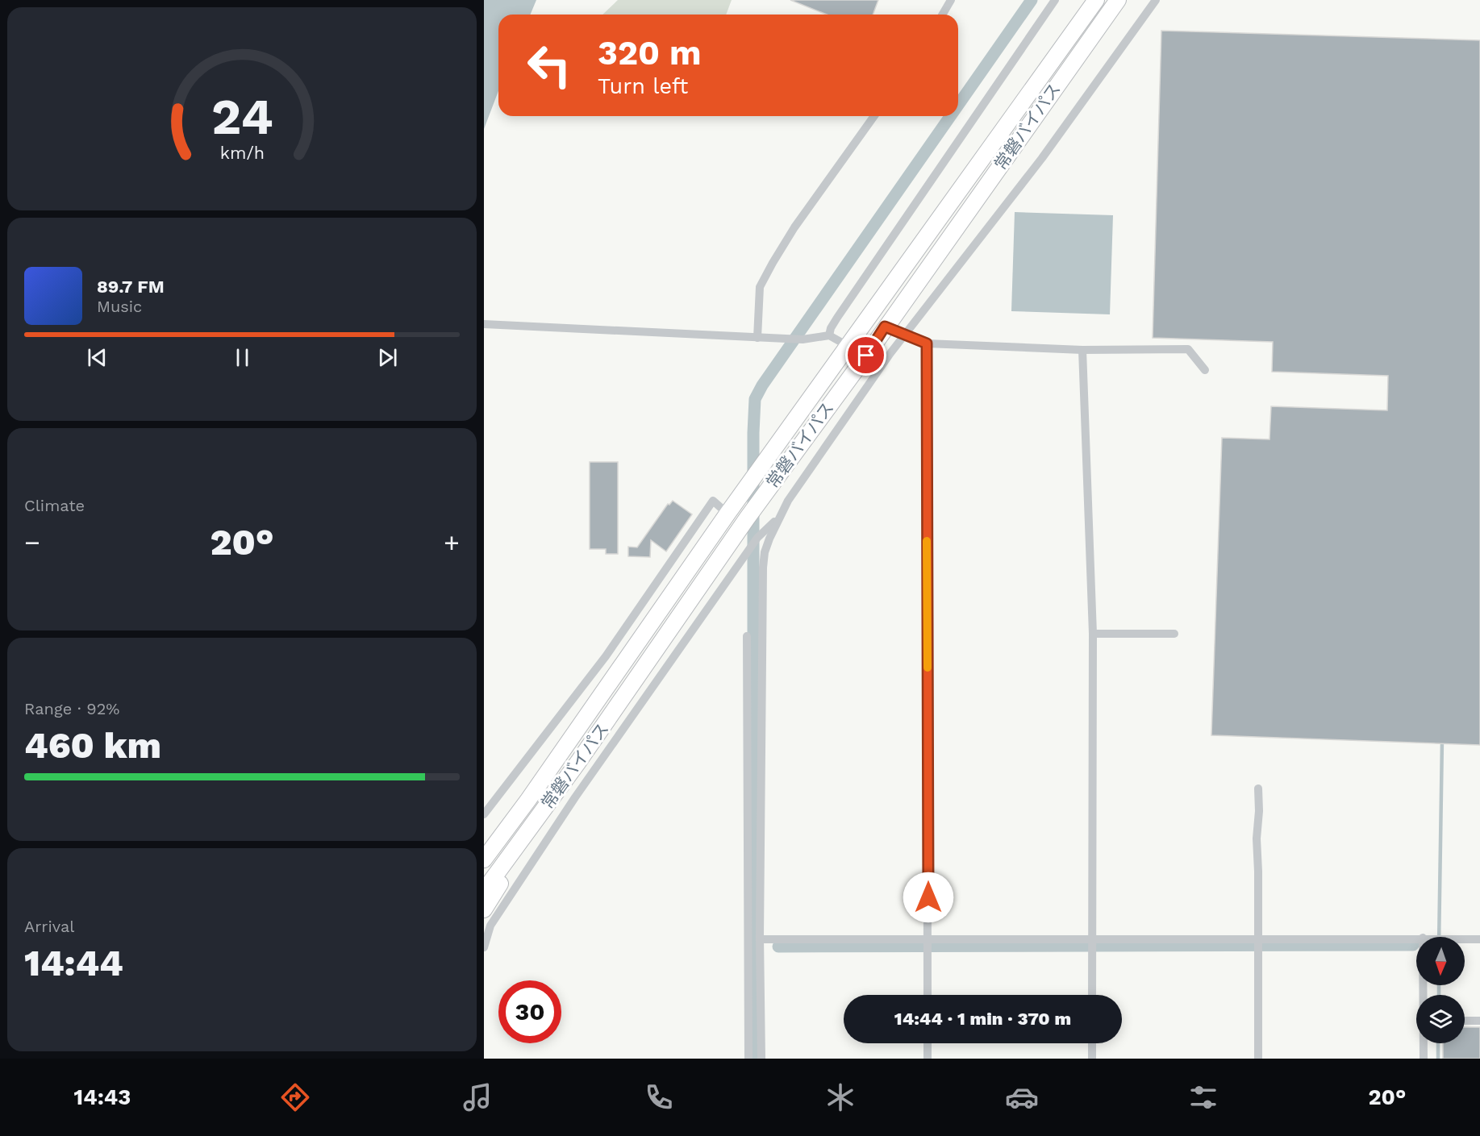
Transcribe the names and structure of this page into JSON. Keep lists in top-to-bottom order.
{
  "streets": {
    "highway": ["常磐バイパス"]
  },
  "north": "bottom",
  "page": {
    "turn": ["320 m", "Turn left"],
    "song": ["89.7 FM", "Music"],
    "tile": [
      "Climate",
      ["Range · 92%", "460 km"],
      ["Arrival", "14:44"]
    ],
    "heat": ["−", "20°", "+"],
    "limit": "30",
    "trip": "14:44 · 1 min · 370 m",
    "tabs": ["14:43", "20°"],
    "gauge": ["24", "km/h"]
  }
}
